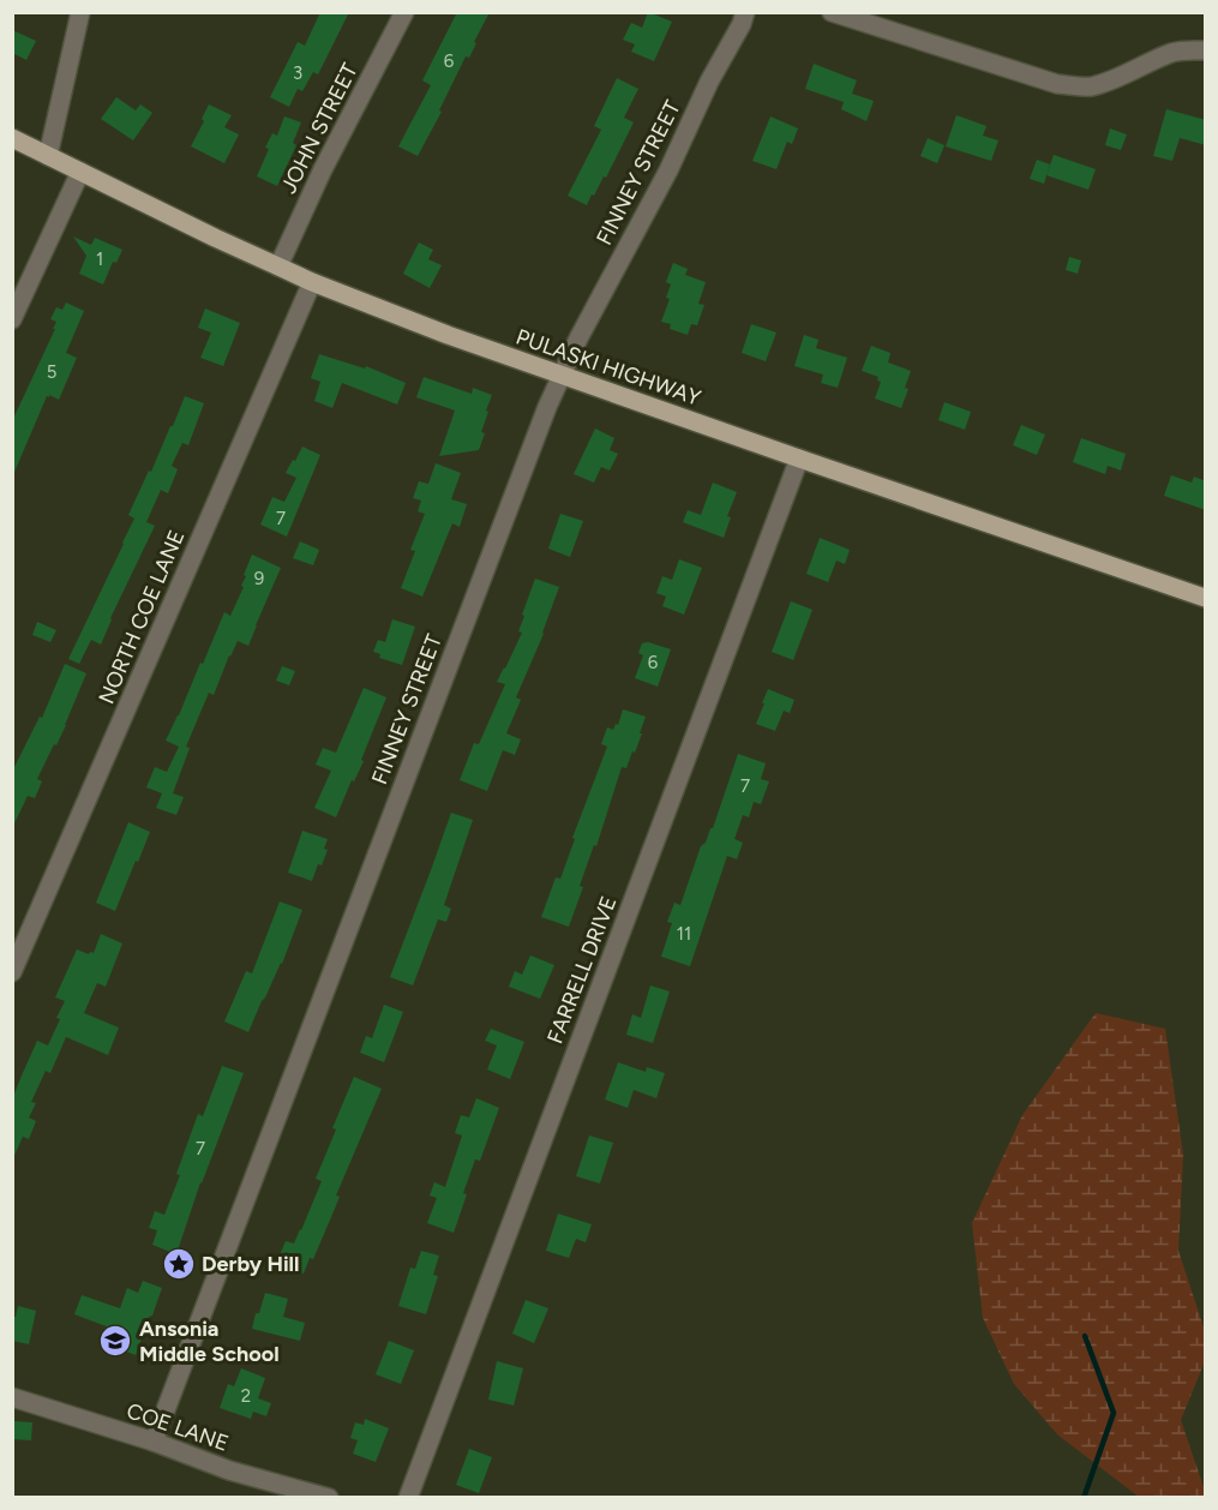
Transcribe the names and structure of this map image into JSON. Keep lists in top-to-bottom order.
{
  "streets": {
    "main road": ["PULASKI HIGHWAY"],
    "street": [
      "JOHN STREET",
      "FINNEY STREET",
      "NORTH COE LANE",
      "FARRELL DRIVE",
      "COE LANE"
    ]
  },
  "crossings": [
    ["JOHN STREET", "PULASKI HIGHWAY"],
    ["FINNEY STREET", "PULASKI HIGHWAY"],
    ["FINNEY STREET", "COE LANE"],
    ["PULASKI HIGHWAY", "NORTH COE LANE"],
    ["PULASKI HIGHWAY", "FARRELL DRIVE"]
  ],
  "places": {
    "place": ["Derby Hill"],
    "school or university": ["Ansonia Middle School"]
  },
  "house_numbers": [
    "6",
    "3",
    "1",
    "5",
    "7",
    "9",
    "6",
    "7",
    "11",
    "7",
    "2"
  ]
}
